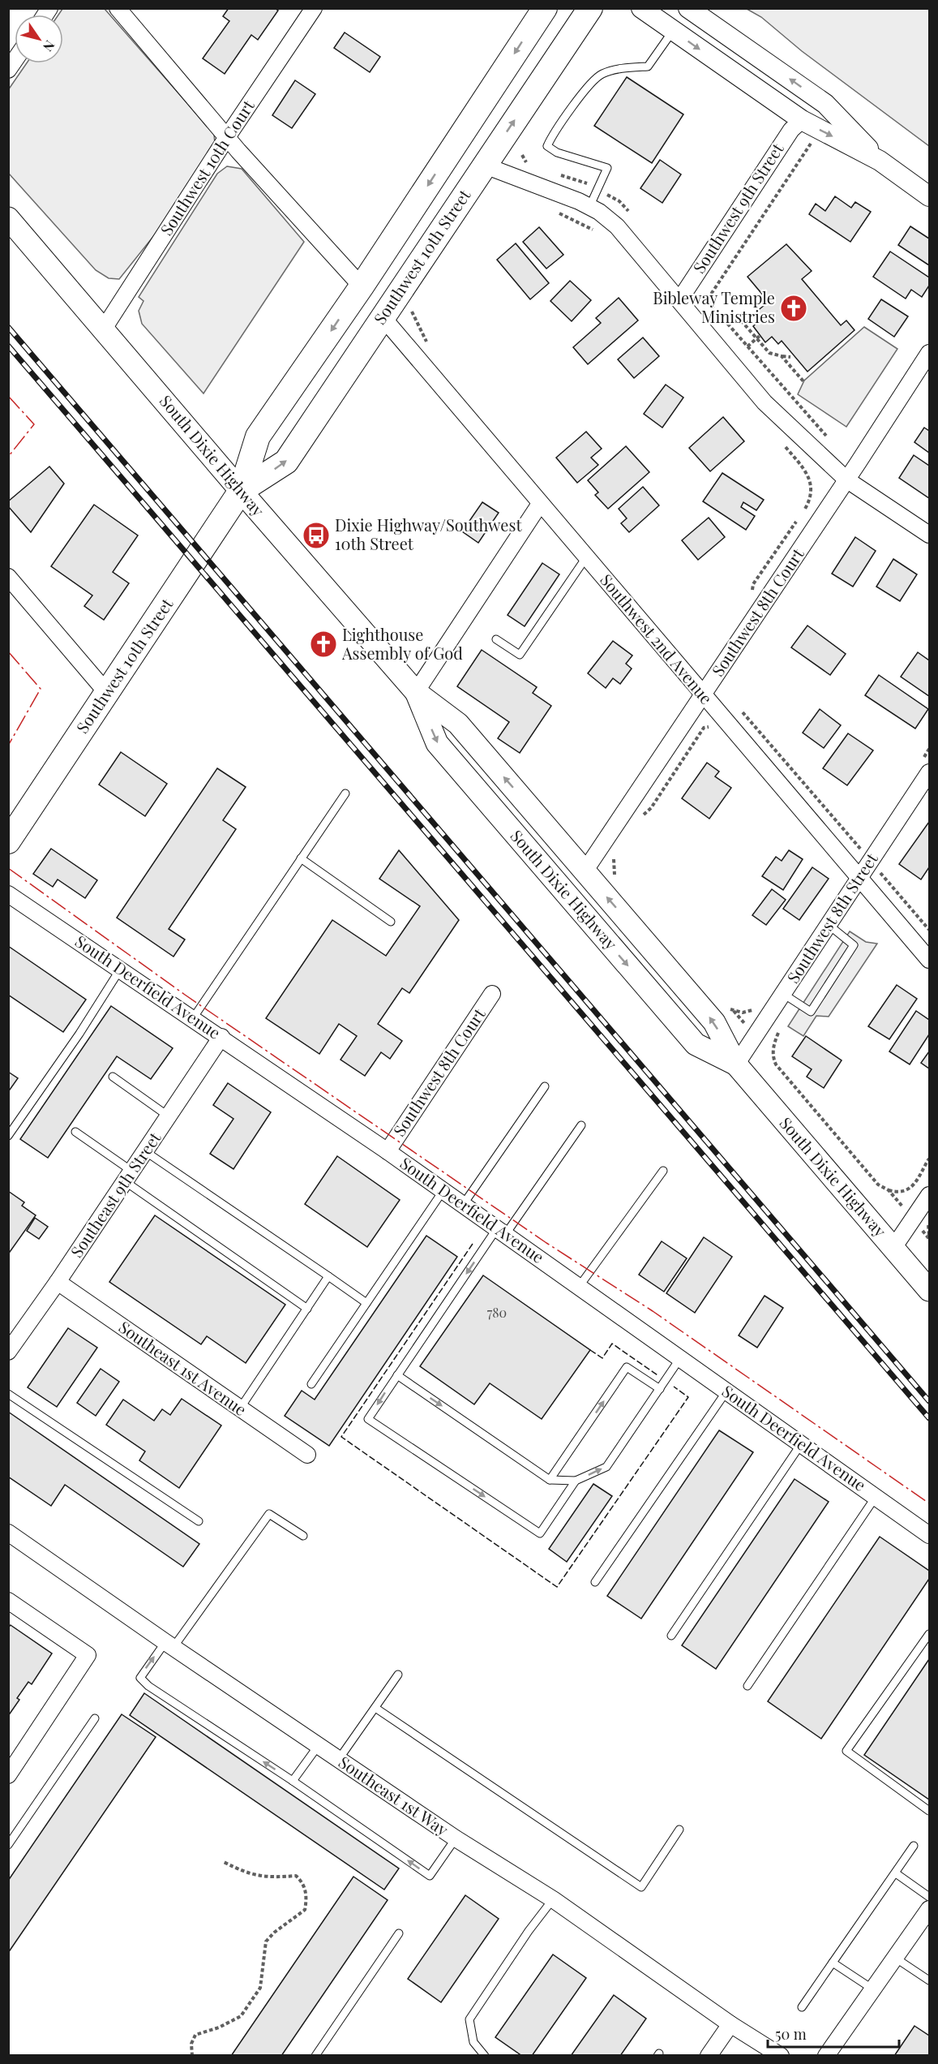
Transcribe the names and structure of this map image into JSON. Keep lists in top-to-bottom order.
{
  "streets": {
    "main road": ["Southwest 10th Street", "South Dixie Highway"],
    "street": [
      "Southwest 10th Court",
      "Southwest 9th Street",
      "Southwest 8th Court",
      "Southwest 2nd Avenue",
      "Southwest 8th Street",
      "South Deerfield Avenue",
      "Southeast 9th Street",
      "Southeast 1st Avenue",
      "Southeast 1st Way"
    ]
  },
  "crossings": [
    ["Southwest 10th Court", "South Dixie Highway"],
    ["Southwest 10th Street", "South Dixie Highway"],
    ["Southwest 10th Street", "Southwest 2nd Avenue"],
    ["South Dixie Highway", "Southwest 8th Court"],
    ["South Dixie Highway", "Southwest 8th Street"],
    ["Southwest 8th Court", "Southwest 2nd Avenue"],
    ["Southwest 8th Court", "South Deerfield Avenue"],
    ["Southwest 2nd Avenue", "Southwest 8th Street"],
    ["South Deerfield Avenue", "Southeast 9th Street"],
    ["Southeast 9th Street", "Southeast 1st Avenue"]
  ],
  "places": {
    "church": ["Bibleway Temple Ministries", "Lighthouse Assembly of God"],
    "bus stop": ["Dixie Highway/Southwest 10th Street"]
  },
  "house_numbers": ["780"],
  "scale_bar": "50 m",
  "north": "bottom right"
}
